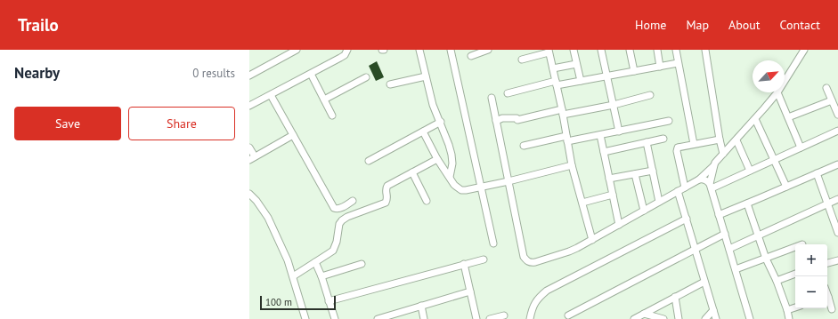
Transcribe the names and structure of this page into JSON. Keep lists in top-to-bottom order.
{
  "scale_bar": "100 m",
  "north": "top right",
  "page": {
    "header": "Trailo",
    "nav": [
      "Home",
      "Map",
      "About",
      "Contact"
    ],
    "heading": ["Nearby", "0 results"],
    "buttons": ["Save", "Share"],
    "map_buttons": ["+", "−"],
    "scale": "100 m"
  }
}
